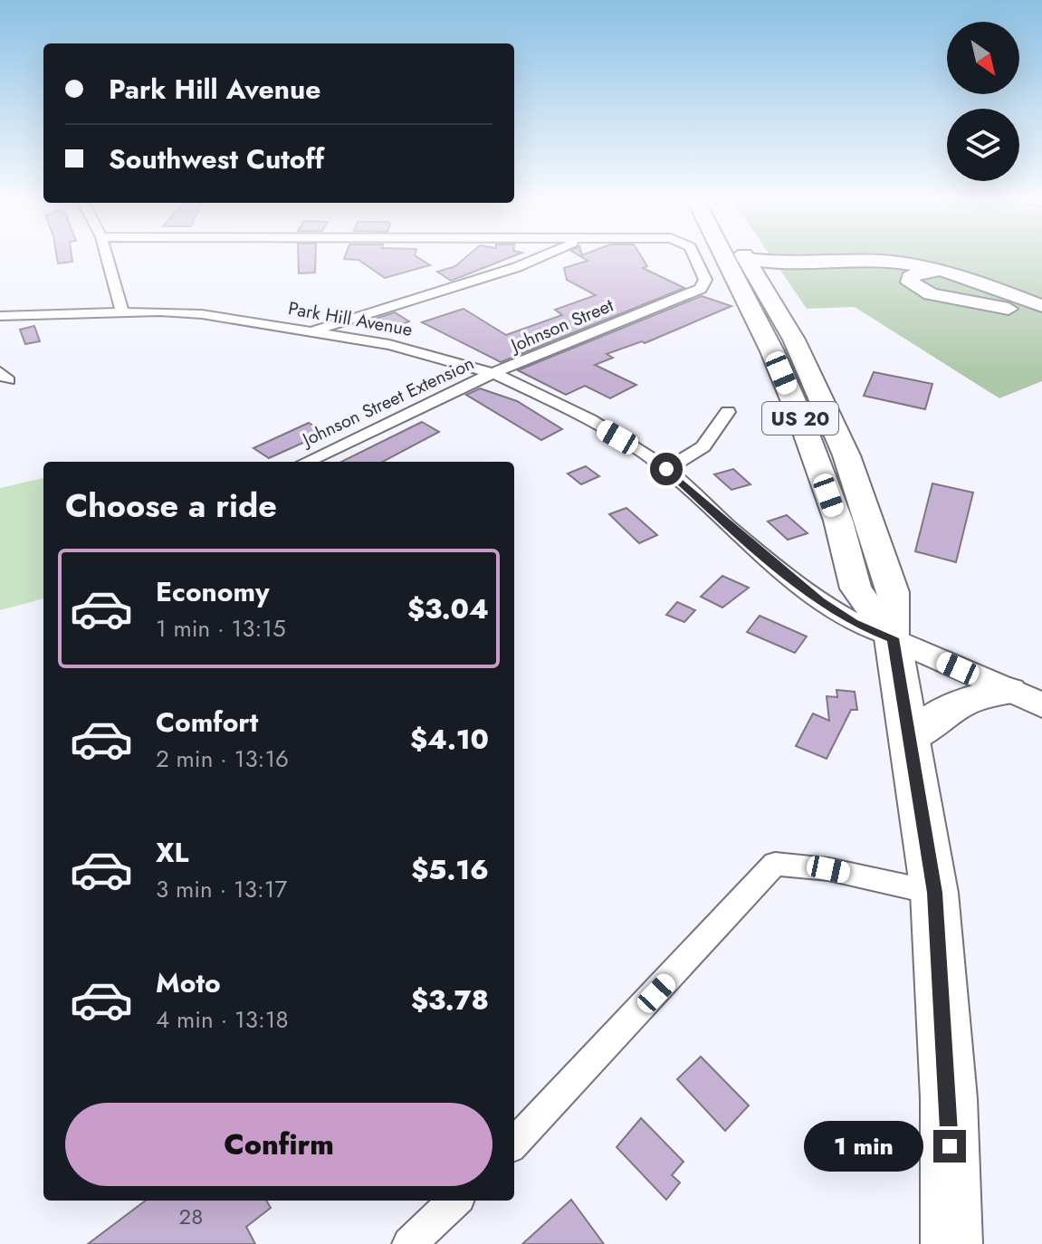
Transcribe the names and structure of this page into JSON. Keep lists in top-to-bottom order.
{
  "streets": {
    "highway": ["US 20"],
    "street": ["Park Hill Avenue", "Johnson Street", "Johnson Street Extension"]
  },
  "crossings": [
    ["Park Hill Avenue", "Johnson Street"],
    ["Park Hill Avenue", "Johnson Street Extension"],
    ["Park Hill Avenue", "US 20"],
    ["Johnson Street", "Johnson Street Extension"]
  ],
  "house_numbers": ["28"],
  "north": "bottom right",
  "page": {
    "banner": ["Park Hill Avenue", "Southwest Cutoff"],
    "heading": "Choose a ride",
    "list": [
      {
        "name": "Economy",
        "note": "1 min · 13:15",
        "value": "$3.04"
      },
      {
        "name": "Comfort",
        "note": "2 min · 13:16",
        "value": "$4.10"
      },
      {
        "name": "XL",
        "note": "3 min · 13:17",
        "value": "$5.16"
      },
      {
        "name": "Moto",
        "note": "4 min · 13:18",
        "value": "$3.78"
      }
    ],
    "buttons": "Confirm",
    "bubble": "1 min"
  }
}
